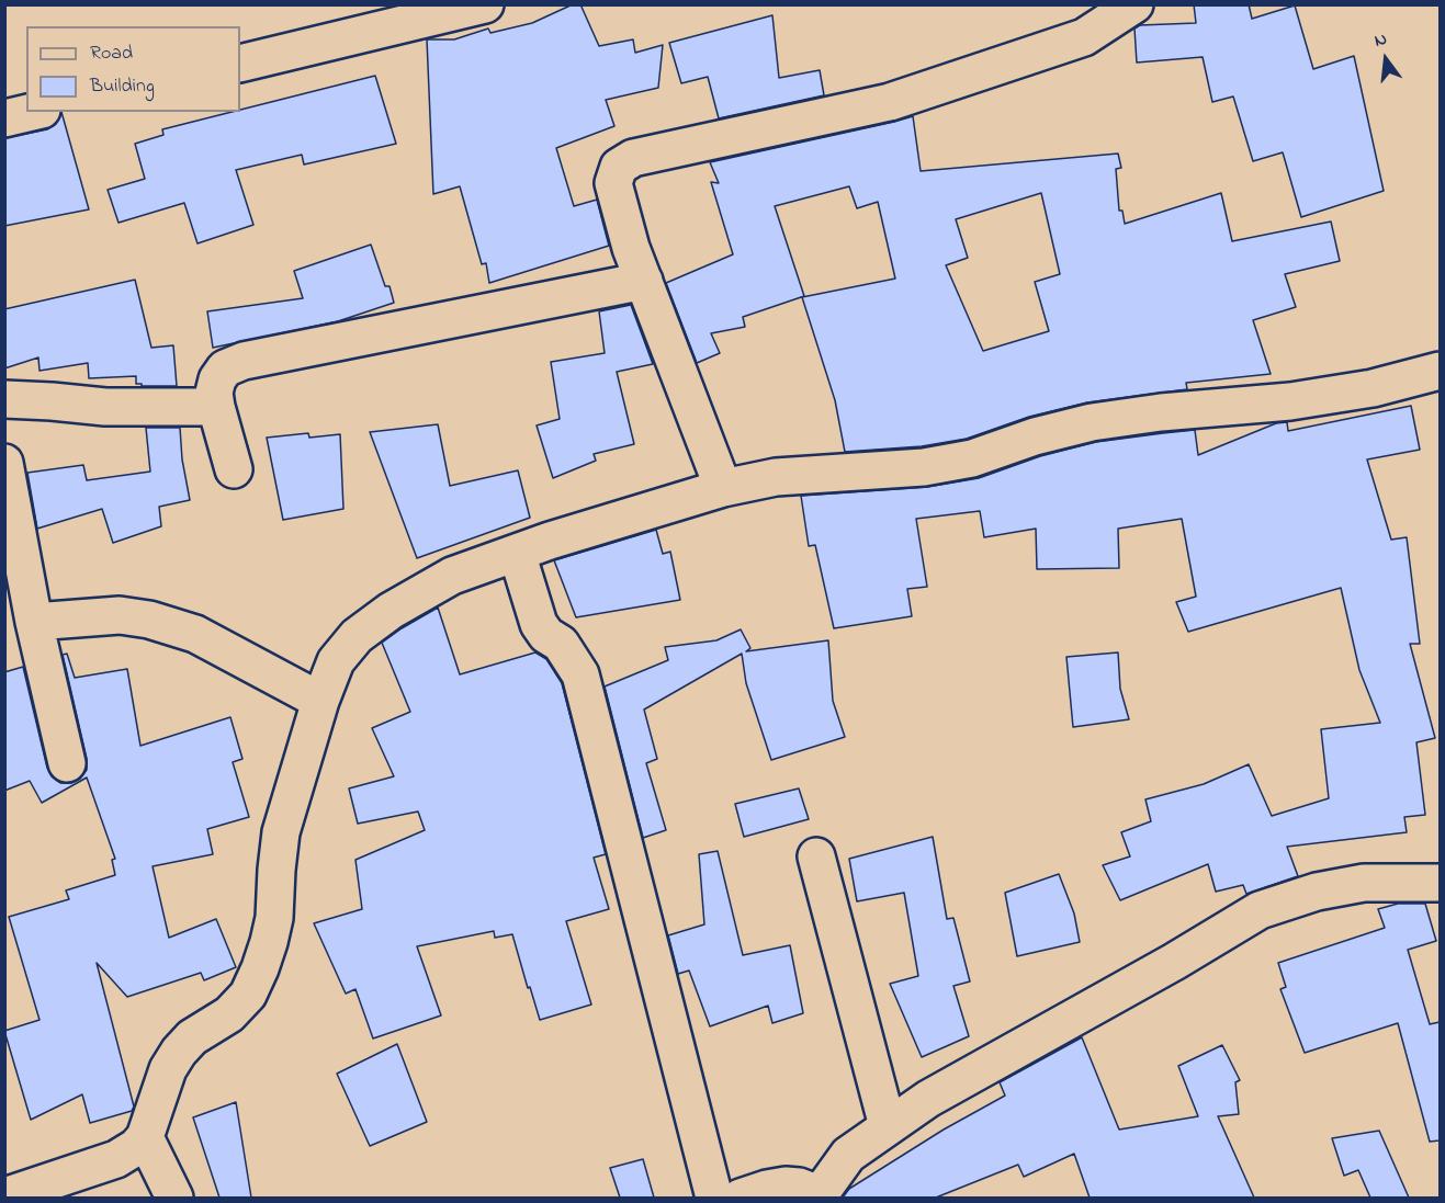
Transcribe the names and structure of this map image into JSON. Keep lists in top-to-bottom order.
{
  "legend": ["Road", "Building"],
  "north": "top"
}
